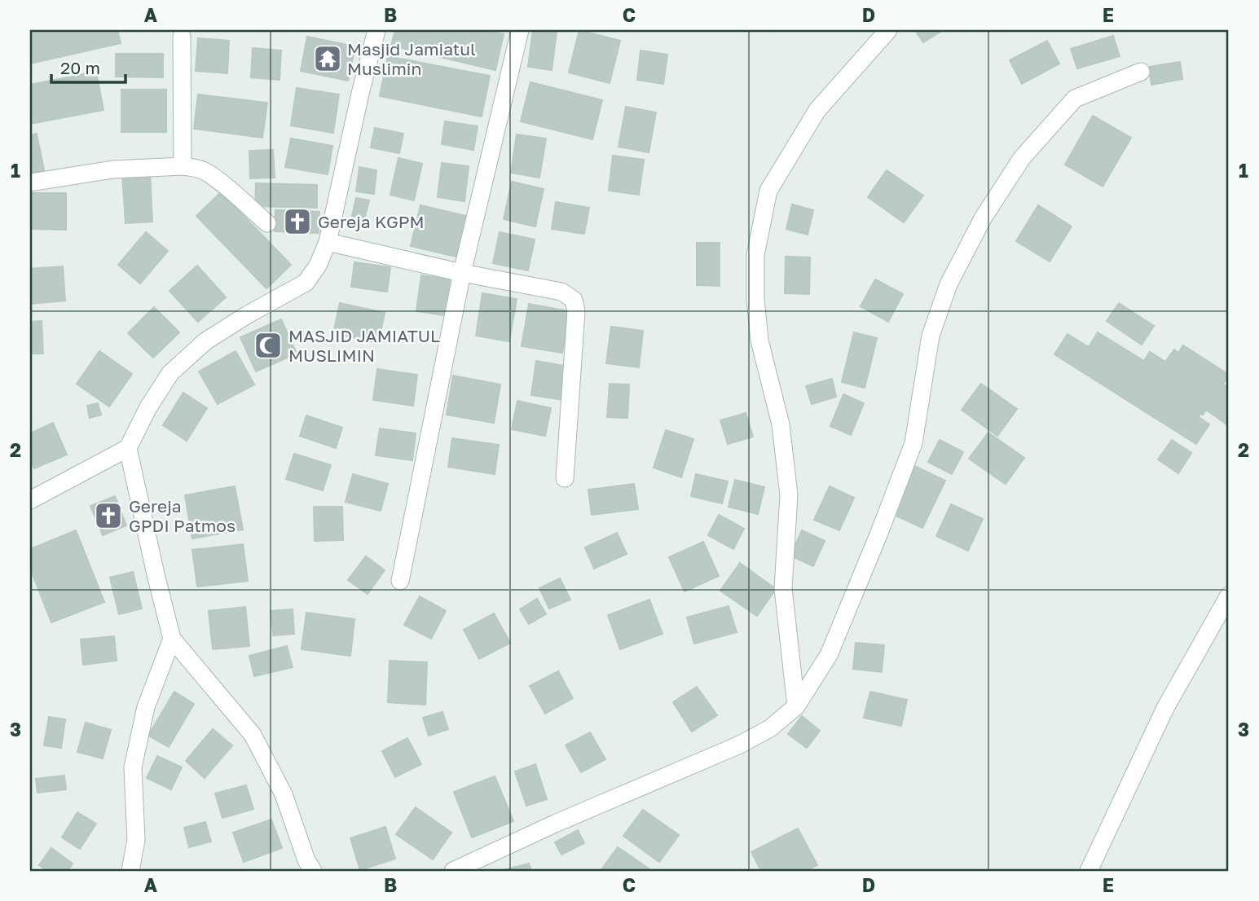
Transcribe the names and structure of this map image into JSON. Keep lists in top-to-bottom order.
{
  "places": {
    "temple": ["Masjid Jamiatul Muslimin"],
    "church": ["Gereja KGPM", "Gereja GPDI Patmos"],
    "mosque": ["MASJID JAMIATUL MUSLIMIN"]
  },
  "scale_bar": "20 m",
  "grid": {
    "columns": [
      "A",
      "B",
      "C",
      "D",
      "E"
    ],
    "rows": ["1", "2", "3"]
  }
}
